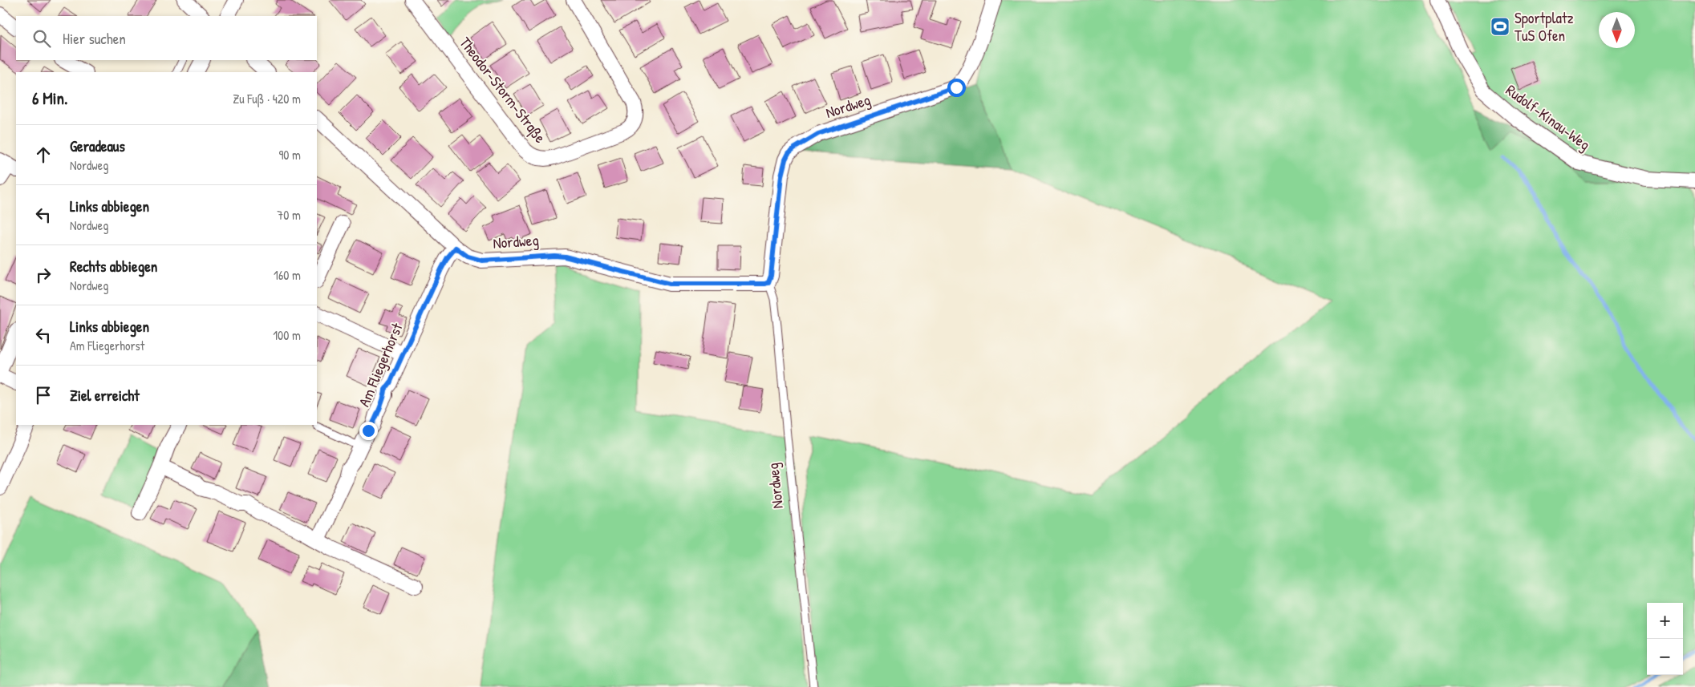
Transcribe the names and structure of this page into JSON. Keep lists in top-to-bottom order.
{
  "streets": {
    "street": [
      "Theodor-Storm-Straße",
      "Nordweg",
      "Rudolf-Kinau-Weg",
      "Am Fliegerhorst"
    ]
  },
  "crossings": [
    ["Nordweg", "Am Fliegerhorst"]
  ],
  "places": {
    "sports": ["Sportplatz TuS Ofen"]
  },
  "north": "bottom",
  "page": {
    "search": "Hier suchen",
    "heading": ["6 Min.", "Zu Fuß · 420 m"],
    "list": [
      ["Geradeaus", "Nordweg", "90 m"],
      ["Links abbiegen", "Nordweg", "70 m"],
      ["Rechts abbiegen", "Nordweg", "160 m"],
      ["Links abbiegen", "Am Fliegerhorst", "100 m"],
      "Ziel erreicht"
    ],
    "map_buttons": ["+", "−"]
  }
}
